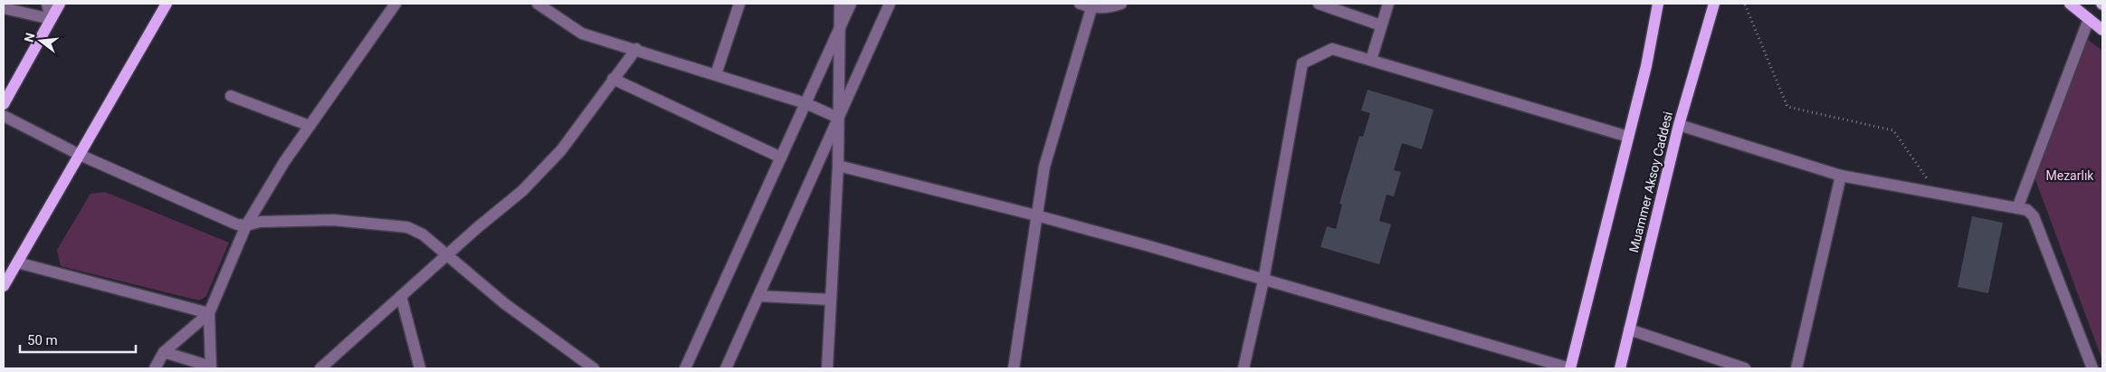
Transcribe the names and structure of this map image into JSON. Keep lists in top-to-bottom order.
{
  "streets": {
    "main road": ["Muammer Aksoy Caddesi"]
  },
  "parks": ["Mezarlık"],
  "scale_bar": "50 m",
  "north": "left"
}
